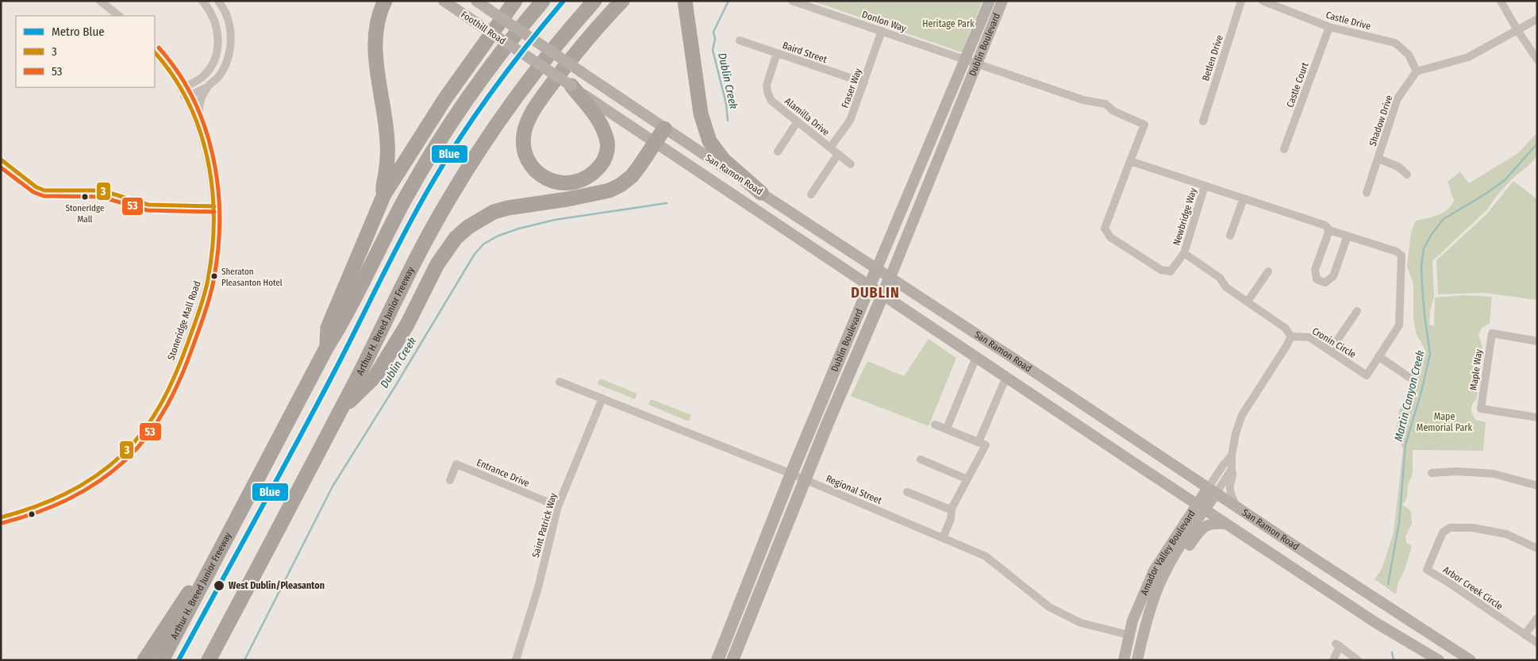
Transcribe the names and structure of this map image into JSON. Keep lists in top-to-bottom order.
{
  "streets": {
    "highway": ["Arthur H. Breed Junior Freeway"],
    "main road": [
      "Foothill Road",
      "Dublin Boulevard",
      "San Ramon Road",
      "Amador Valley Boulevard"
    ],
    "street": [
      "Castle Drive",
      "Donlon Way",
      "Baird Street",
      "Betlen Drive",
      "Castle Court",
      "Fraser Way",
      "Alamilla Drive",
      "Shadow Drive",
      "Newbridge Way",
      "Stoneridge Mall Road",
      "Cronin Circle",
      "Maple Way",
      "Entrance Drive",
      "Regional Street",
      "Saint Patrick Way",
      "Arbor Creek Circle"
    ]
  },
  "crossings": [
    ["Castle Drive", "Castle Court"],
    ["Castle Drive", "Shadow Drive"],
    ["Donlon Way", "Dublin Boulevard"],
    ["Donlon Way", "Fraser Way"],
    ["Donlon Way", "Cronin Circle"],
    ["Foothill Road", "San Ramon Road"],
    ["Dublin Boulevard", "San Ramon Road"],
    ["Dublin Boulevard", "Regional Street"],
    ["Baird Street", "Fraser Way"],
    ["Baird Street", "Alamilla Drive"],
    ["Fraser Way", "Alamilla Drive"],
    ["San Ramon Road", "Amador Valley Boulevard"],
    ["Newbridge Way", "Cronin Circle"],
    ["Cronin Circle", "Amador Valley Boulevard"],
    ["Entrance Drive", "Saint Patrick Way"],
    ["Regional Street", "Saint Patrick Way"],
    ["Regional Street", "Amador Valley Boulevard"]
  ],
  "districts": ["DUBLIN"],
  "water": ["Dublin Creek", "Martin Canyon Creek"],
  "parks": ["Heritage Park", "Mape Memorial Park"],
  "places": ["Stoneridge Mall", "Sheraton Pleasanton Hotel", "West Dublin/Pleasanton"],
  "lines": ["metro line Blue", "transit line 53", "transit line 3"],
  "legend": ["Metro Blue", "3", "53"]
}
